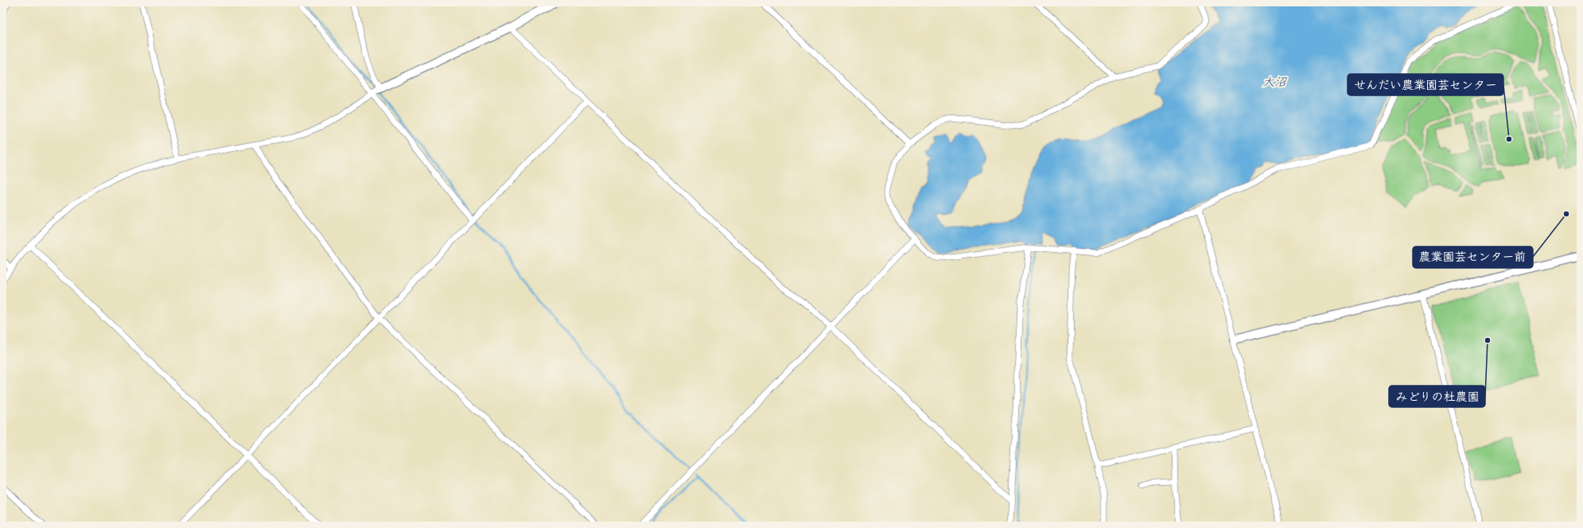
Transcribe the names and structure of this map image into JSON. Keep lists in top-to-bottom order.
{
  "water": ["大沼"],
  "places": ["せんだい農業園芸センター", "農業園芸センター前", "みどりの杜農園"]
}
